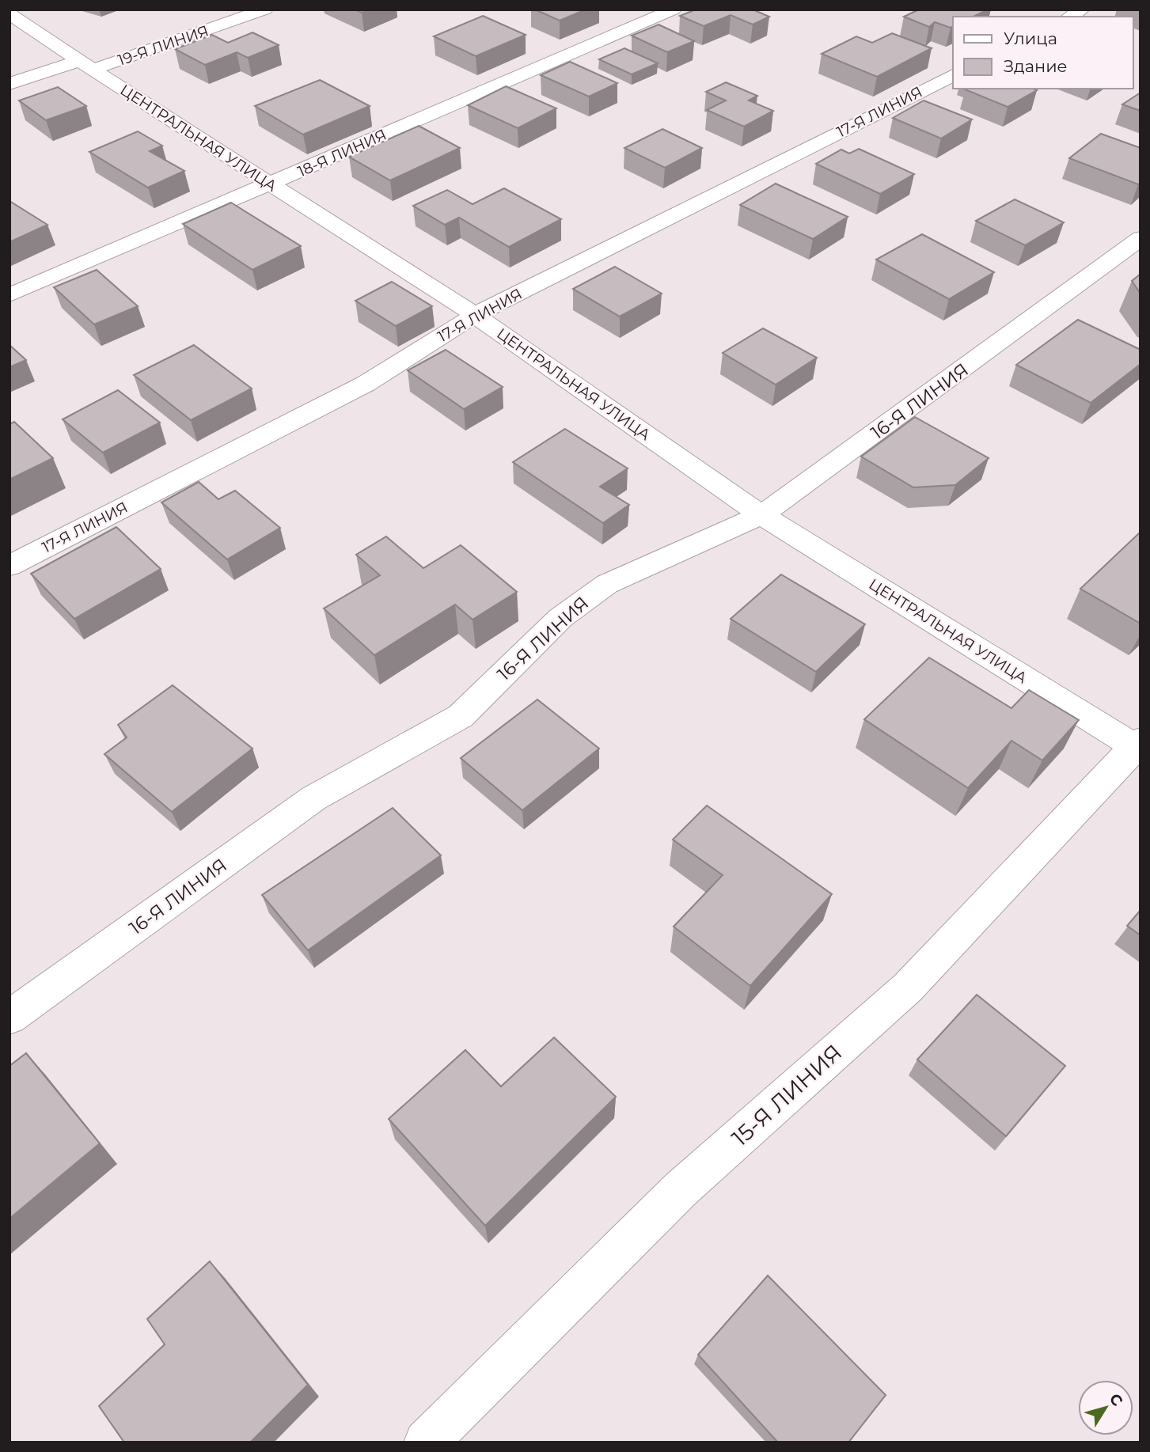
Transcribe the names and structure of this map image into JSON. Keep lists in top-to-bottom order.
{
  "streets": {
    "street": [
      "19-Я ЛИНИЯ",
      "17-Я ЛИНИЯ",
      "ЦЕНТРАЛЬНАЯ УЛИЦА",
      "18-Я ЛИНИЯ",
      "16-Я ЛИНИЯ",
      "15-Я ЛИНИЯ"
    ]
  },
  "crossings": [
    ["19-Я ЛИНИЯ", "ЦЕНТРАЛЬНАЯ УЛИЦА"],
    ["17-Я ЛИНИЯ", "ЦЕНТРАЛЬНАЯ УЛИЦА"],
    ["ЦЕНТРАЛЬНАЯ УЛИЦА", "18-Я ЛИНИЯ"],
    ["ЦЕНТРАЛЬНАЯ УЛИЦА", "16-Я ЛИНИЯ"],
    ["ЦЕНТРАЛЬНАЯ УЛИЦА", "15-Я ЛИНИЯ"]
  ],
  "legend": ["Улица", "Здание"],
  "north": "top right"
}
